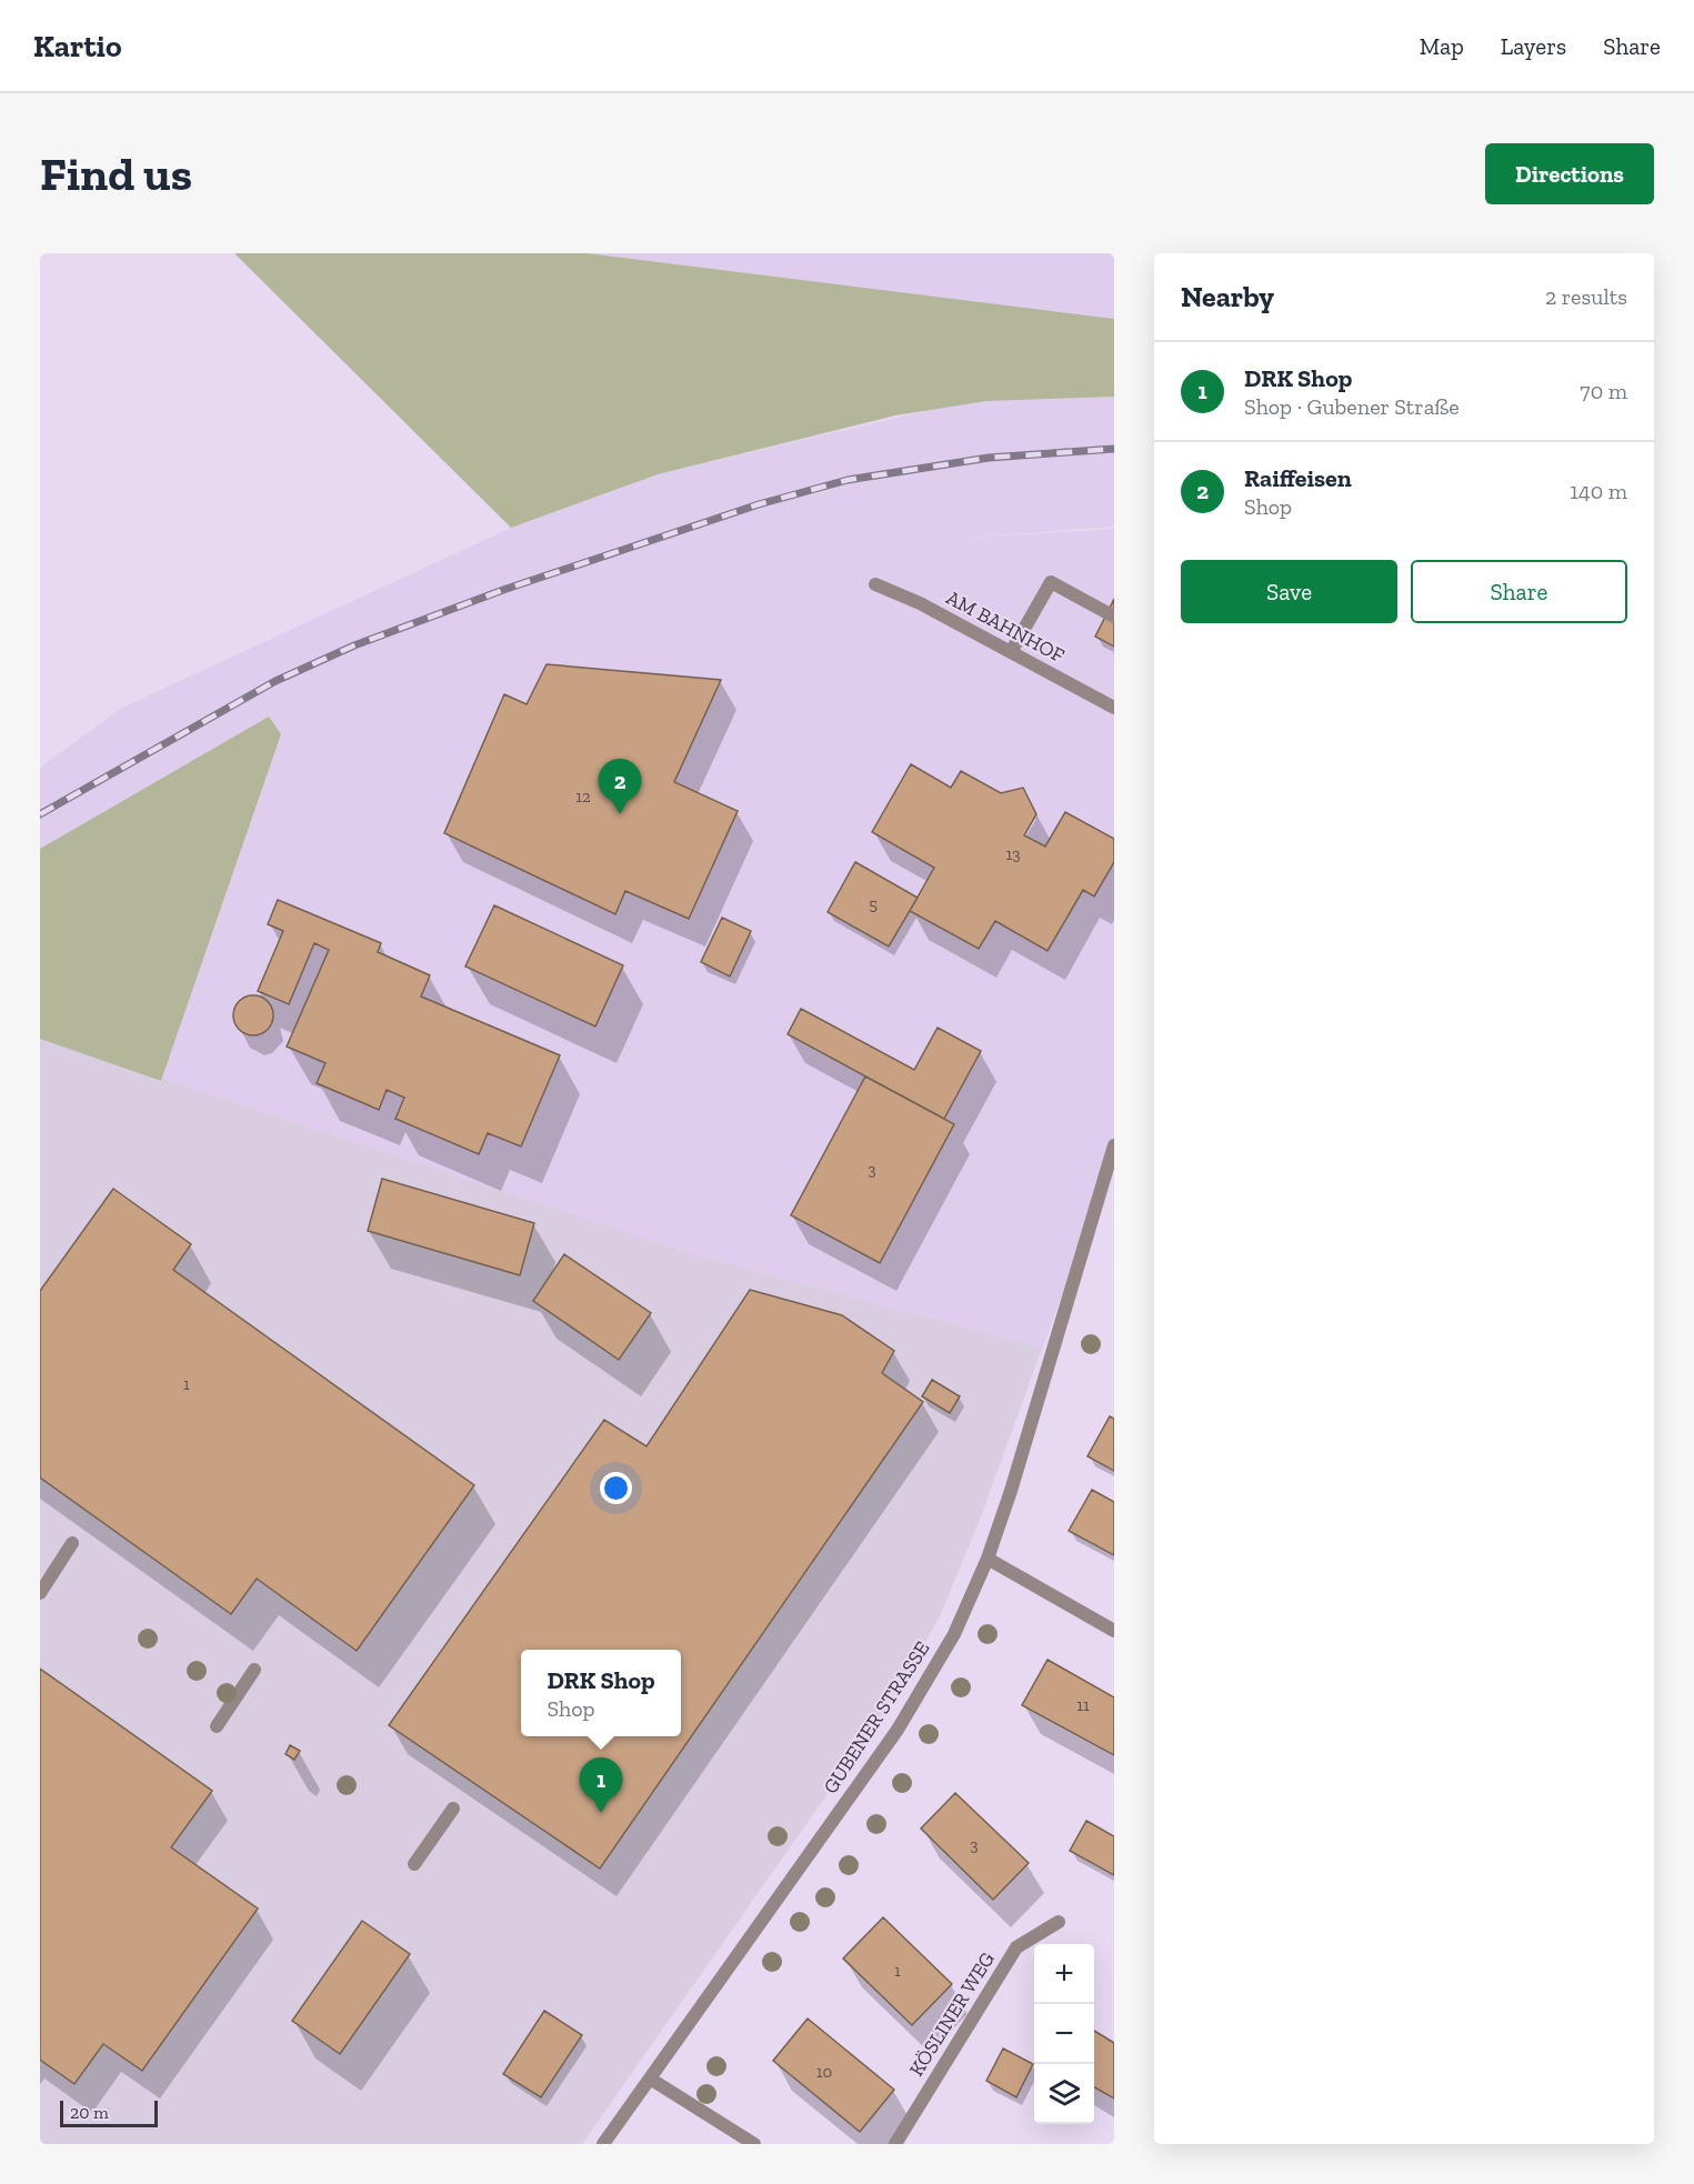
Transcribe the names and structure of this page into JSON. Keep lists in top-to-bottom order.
{
  "streets": {
    "street": ["AM BAHNHOF", "GUBENER STRASSE", "KÖSLINER WEG"]
  },
  "house_numbers": [
    "12",
    "13",
    "5",
    "3",
    "1",
    "11",
    "3",
    "1",
    "10"
  ],
  "scale_bar": "20 m",
  "page": {
    "header": "Kartio",
    "nav": ["Map", "Layers", "Share"],
    "buttons": [
      "Directions",
      ["Save", "Share"]
    ],
    "title": "Find us",
    "heading": ["Nearby", "2 results"],
    "list": [
      {
        "mark": "1",
        "name": "DRK Shop",
        "note": "Shop · Gubener Straße",
        "value": "70 m"
      },
      {
        "mark": "2",
        "name": "Raiffeisen",
        "note": "Shop",
        "value": "140 m"
      }
    ],
    "pins": ["2", "1"],
    "popup": ["DRK Shop", "Shop"],
    "map_buttons": ["+", "−"],
    "scale": "20 m"
  }
}
